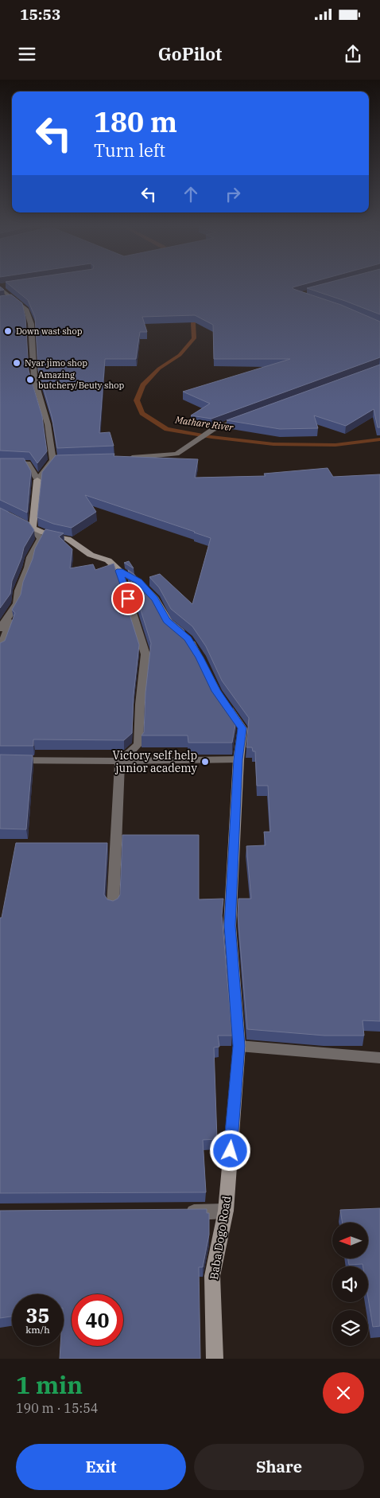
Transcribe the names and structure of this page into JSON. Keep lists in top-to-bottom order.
{
  "streets": {
    "street": ["Baba Dogo Road"]
  },
  "water": ["Mathare River"],
  "places": [
    "Down wast shop",
    "Nyar jimo shop",
    "Amazing butchery/Beuty shop",
    "Victory self help junior academy"
  ],
  "north": "left",
  "page": {
    "status": "15:53",
    "header": "GoPilot",
    "turn": ["180 m", "Turn left"],
    "speed": "35 km/h",
    "limit": "40",
    "heading": ["1 min", "190 m · 15:54"],
    "buttons": ["Exit", "Share"]
  }
}
